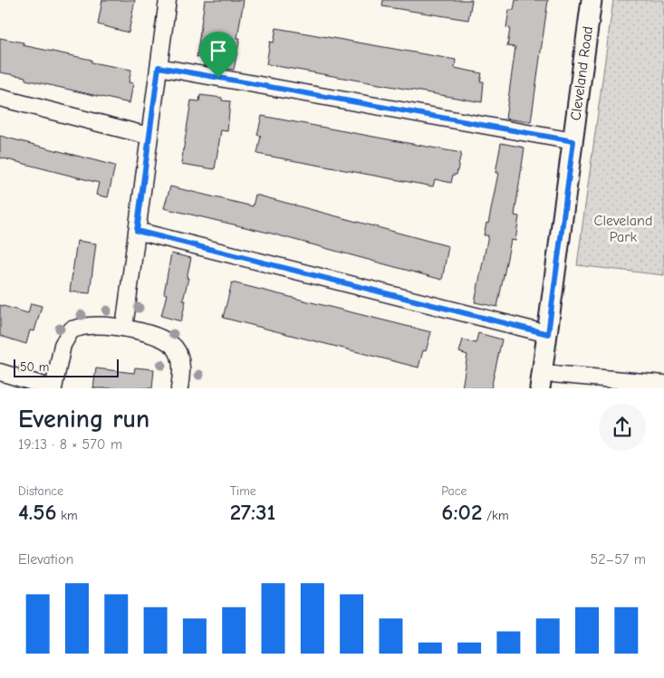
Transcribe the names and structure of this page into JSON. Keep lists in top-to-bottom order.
{
  "streets": {
    "street": ["Cleveland Road"]
  },
  "parks": ["Cleveland Park"],
  "scale_bar": "50 m",
  "page": {
    "scale": "50 m",
    "heading": ["Evening run", "19:13 · 8 × 570 m"],
    "stats": [
      ["Distance", "4.56 km"],
      ["Time", "27:31"],
      ["Pace", "6:02 /km"]
    ],
    "chart": ["Elevation", "52–57 m"]
  }
}
